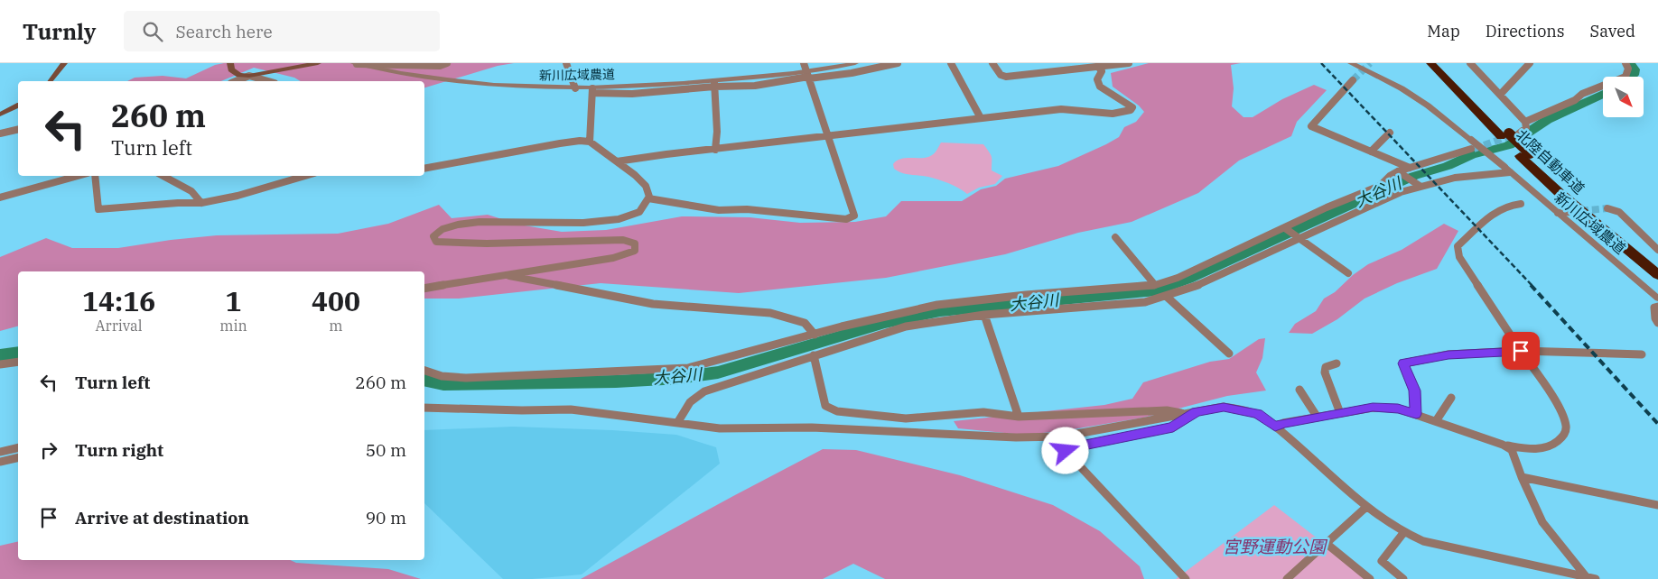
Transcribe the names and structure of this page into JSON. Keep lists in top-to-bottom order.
{
  "streets": {
    "highway": ["北陸自動車道"],
    "street": ["新川広域農道"]
  },
  "water": ["大谷川"],
  "parks": ["宮野運動公園"],
  "north": "bottom right",
  "page": {
    "header": "Turnly",
    "search": "Search here",
    "nav": ["Map", "Directions", "Saved"],
    "turn": ["260 m", "Turn left"],
    "eta": [
      "14:16",
      "Arrival",
      "1",
      "min",
      "400",
      "m"
    ],
    "list": [
      {
        "name": "Turn left",
        "value": "260 m"
      },
      {
        "name": "Turn right",
        "value": "50 m"
      },
      {
        "name": "Arrive at destination",
        "value": "90 m"
      }
    ]
  }
}
